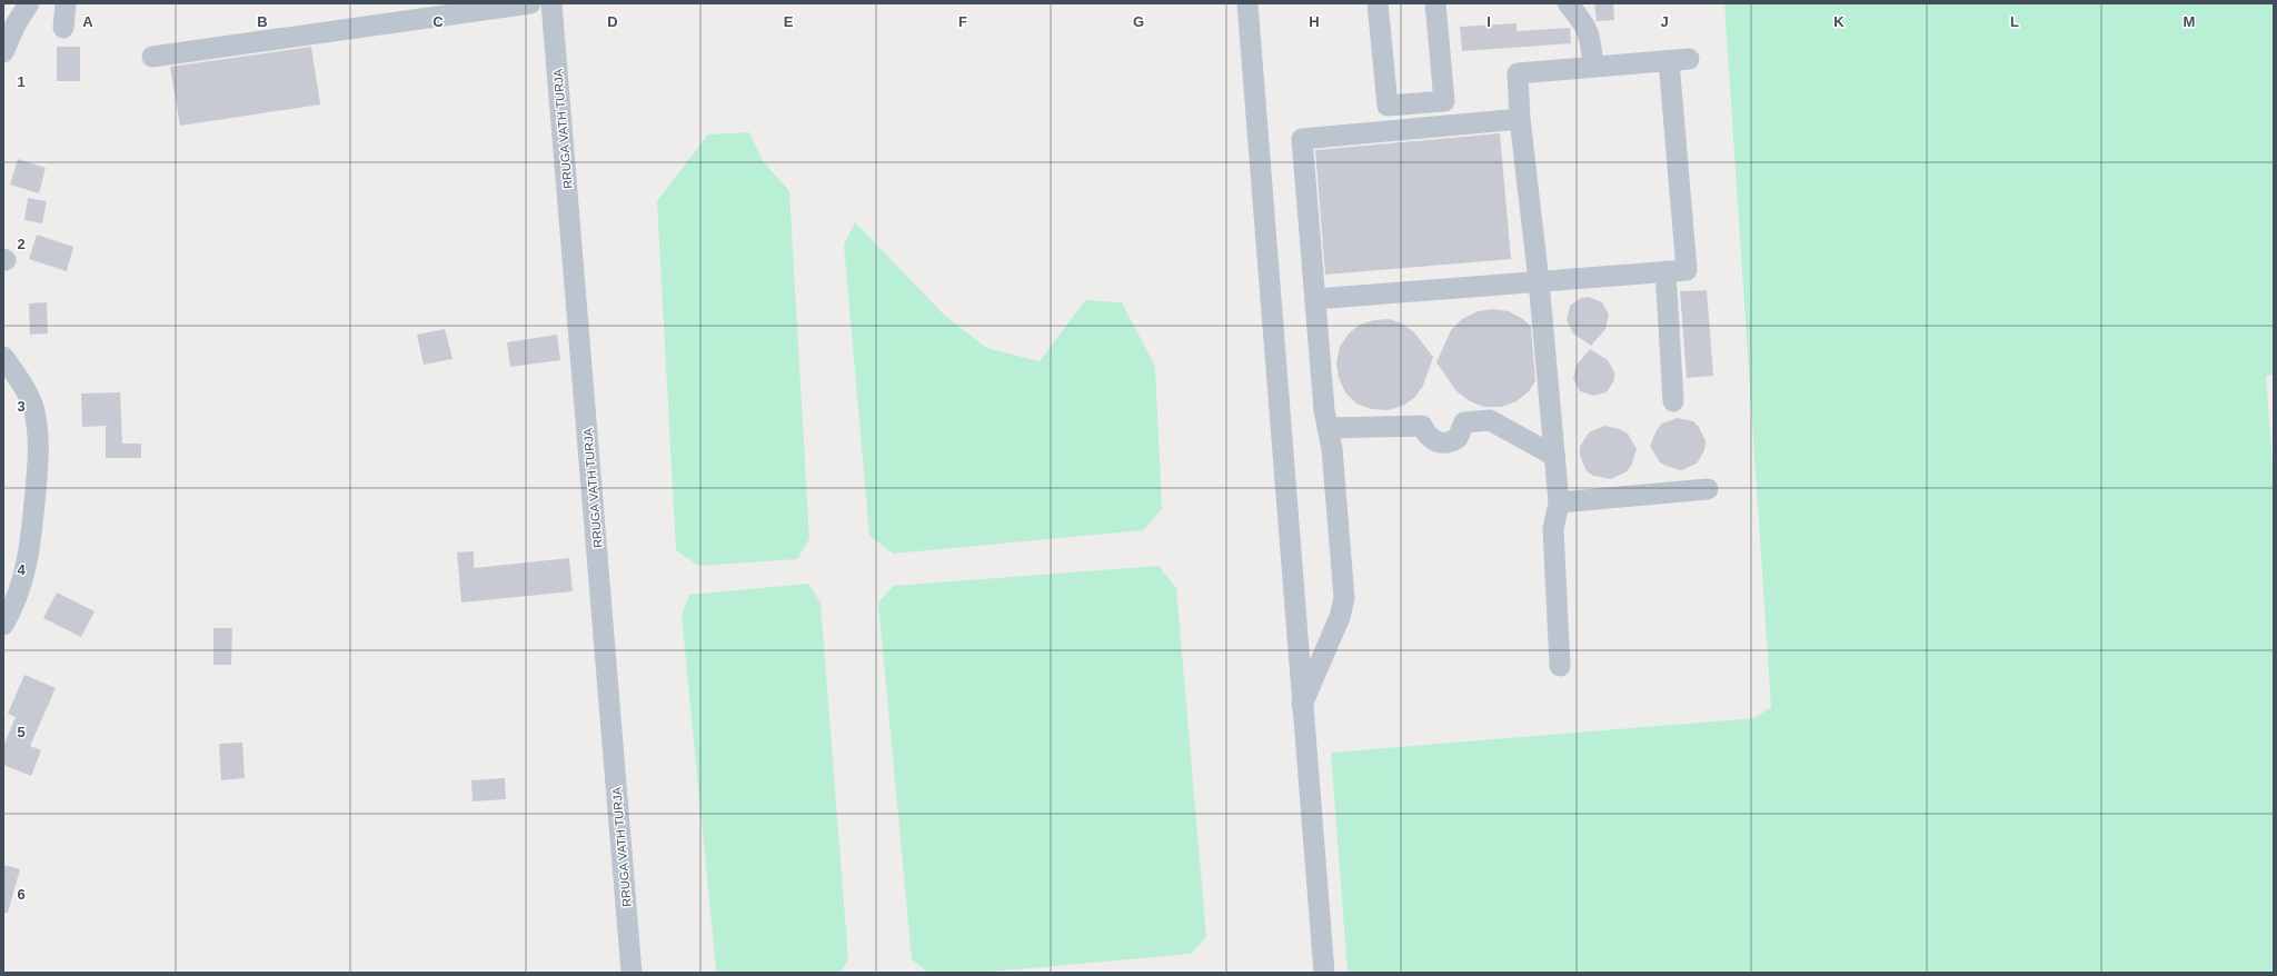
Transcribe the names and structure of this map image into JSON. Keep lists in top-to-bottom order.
{
  "streets": {
    "street": ["RRUGA VATH TURJA"]
  },
  "grid": {
    "columns": [
      "A",
      "B",
      "C",
      "D",
      "E",
      "F",
      "G",
      "H",
      "I",
      "J",
      "K",
      "L",
      "M"
    ],
    "rows": [
      "1",
      "2",
      "3",
      "4",
      "5",
      "6"
    ]
  }
}
